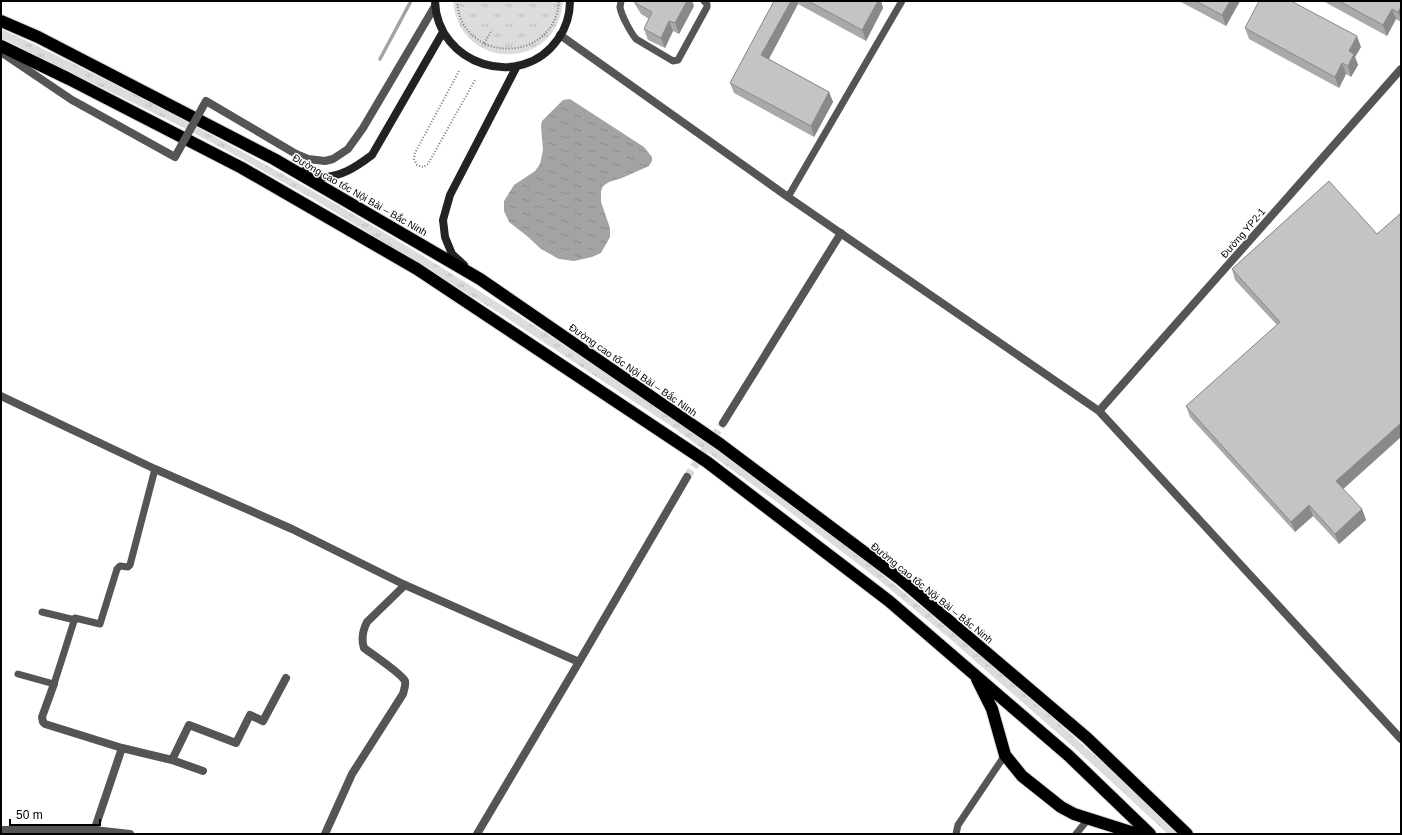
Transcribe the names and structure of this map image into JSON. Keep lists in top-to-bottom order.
{
  "streets": {
    "highway": ["Đường cao tốc Nội Bài – Bắc Ninh"],
    "street": ["Đường YP2-1"]
  },
  "scale_bar": "50 m"
}
